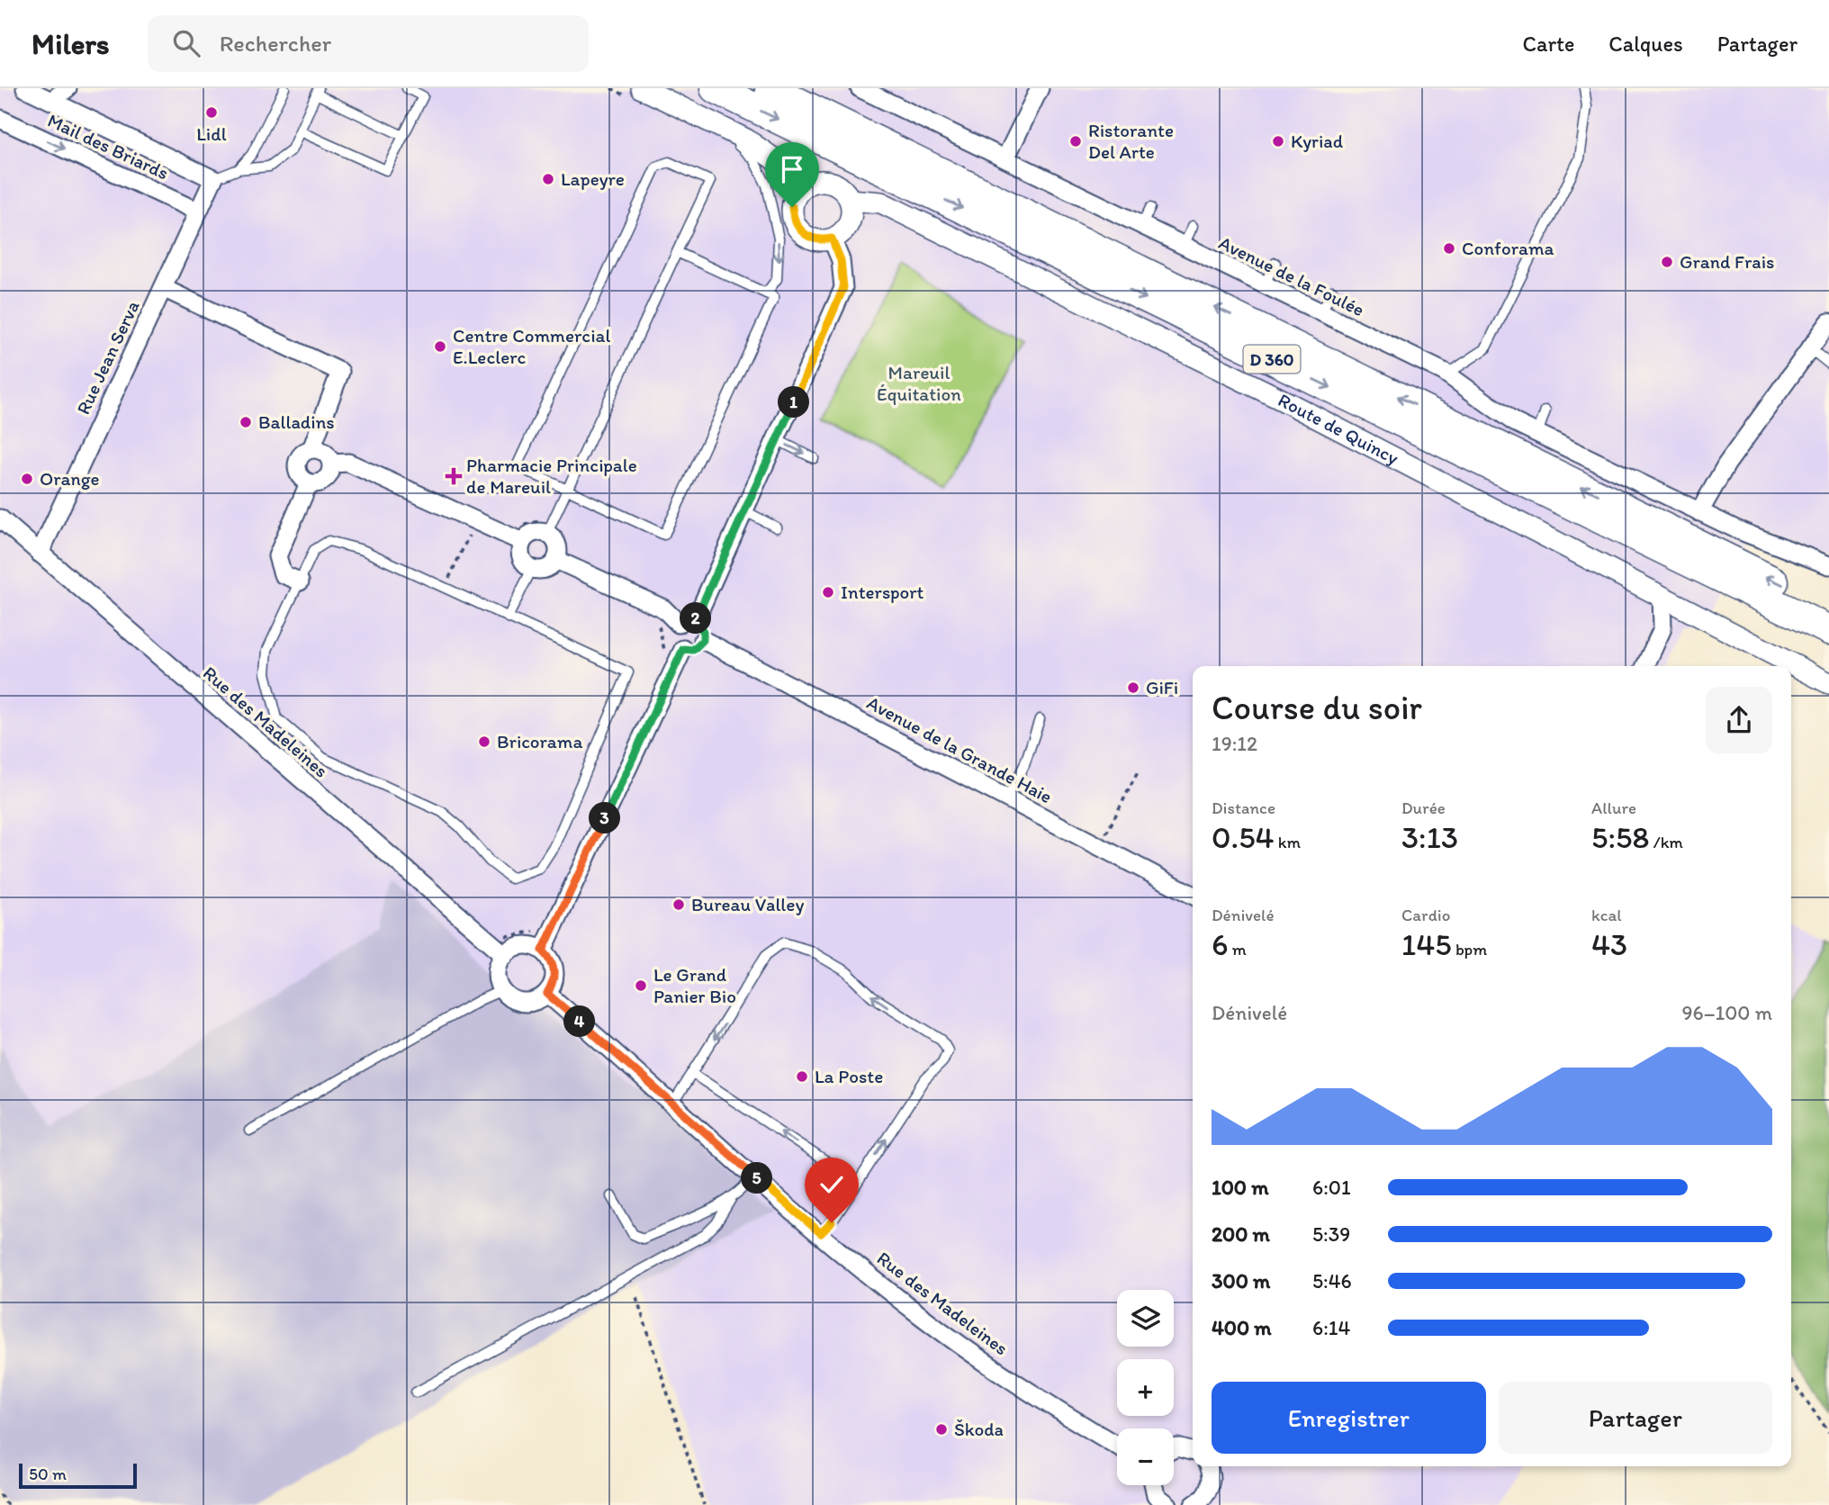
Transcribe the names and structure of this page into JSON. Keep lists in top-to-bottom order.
{
  "streets": {
    "highway": ["D 360"],
    "street": [
      "Mail des Briards",
      "Avenue de la Foulée",
      "Rue Jean Serva",
      "Route de Quincy",
      "Rue des Madeleines",
      "Avenue de la Grande Haie"
    ]
  },
  "crossings": [
    ["Mail des Briards", "Rue Jean Serva"],
    ["Rue Jean Serva", "Rue des Madeleines"]
  ],
  "parks": ["Mareuil Équitation"],
  "places": {
    "other": [
      "Lidl",
      "Ristorante Del Arte",
      "Kyriad",
      "Lapeyre",
      "Conforama",
      "Grand Frais",
      "Centre Commercial E.Leclerc",
      "Balladins",
      "Orange",
      "Intersport",
      "GiFi",
      "Bricorama",
      "Bureau Valley",
      "Le Grand Panier Bio",
      "La Poste",
      "Škoda"
    ],
    "health": ["Pharmacie Principale de Mareuil"]
  },
  "scale_bar": "50 m",
  "page": {
    "header": "Milers",
    "search": "Rechercher",
    "nav": ["Carte", "Calques", "Partager"],
    "pins": [
      "1",
      "2",
      "3",
      "4",
      "5"
    ],
    "heading": ["Course du soir", "19:12"],
    "stats": [
      ["Distance", "0.54 km"],
      ["Durée", "3:13"],
      ["Allure", "5:58 /km"],
      ["Dénivelé", "6 m"],
      ["Cardio", "145 bpm"],
      ["kcal", "43"]
    ],
    "chart": ["Dénivelé", "96–100 m"],
    "list": [
      {
        "name": "100 m",
        "note": "6:01"
      },
      {
        "name": "200 m",
        "note": "5:39"
      },
      {
        "name": "300 m",
        "note": "5:46"
      },
      {
        "name": "400 m",
        "note": "6:14"
      }
    ],
    "map_buttons": ["+", "−"],
    "buttons": ["Enregistrer", "Partager"],
    "scale": "50 m"
  }
}
